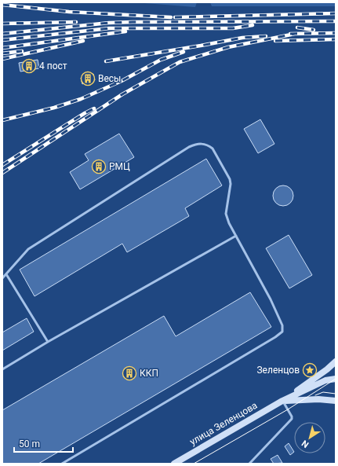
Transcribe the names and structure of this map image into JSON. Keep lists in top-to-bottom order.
{
  "streets": {
    "main road": ["улица Зеленцова"]
  },
  "places": {
    "building": [
      "4 пост",
      "Весы",
      "РМЦ",
      "ККП"
    ],
    "place": ["Зеленцов"]
  },
  "scale_bar": "50 m",
  "north": "bottom left"
}
